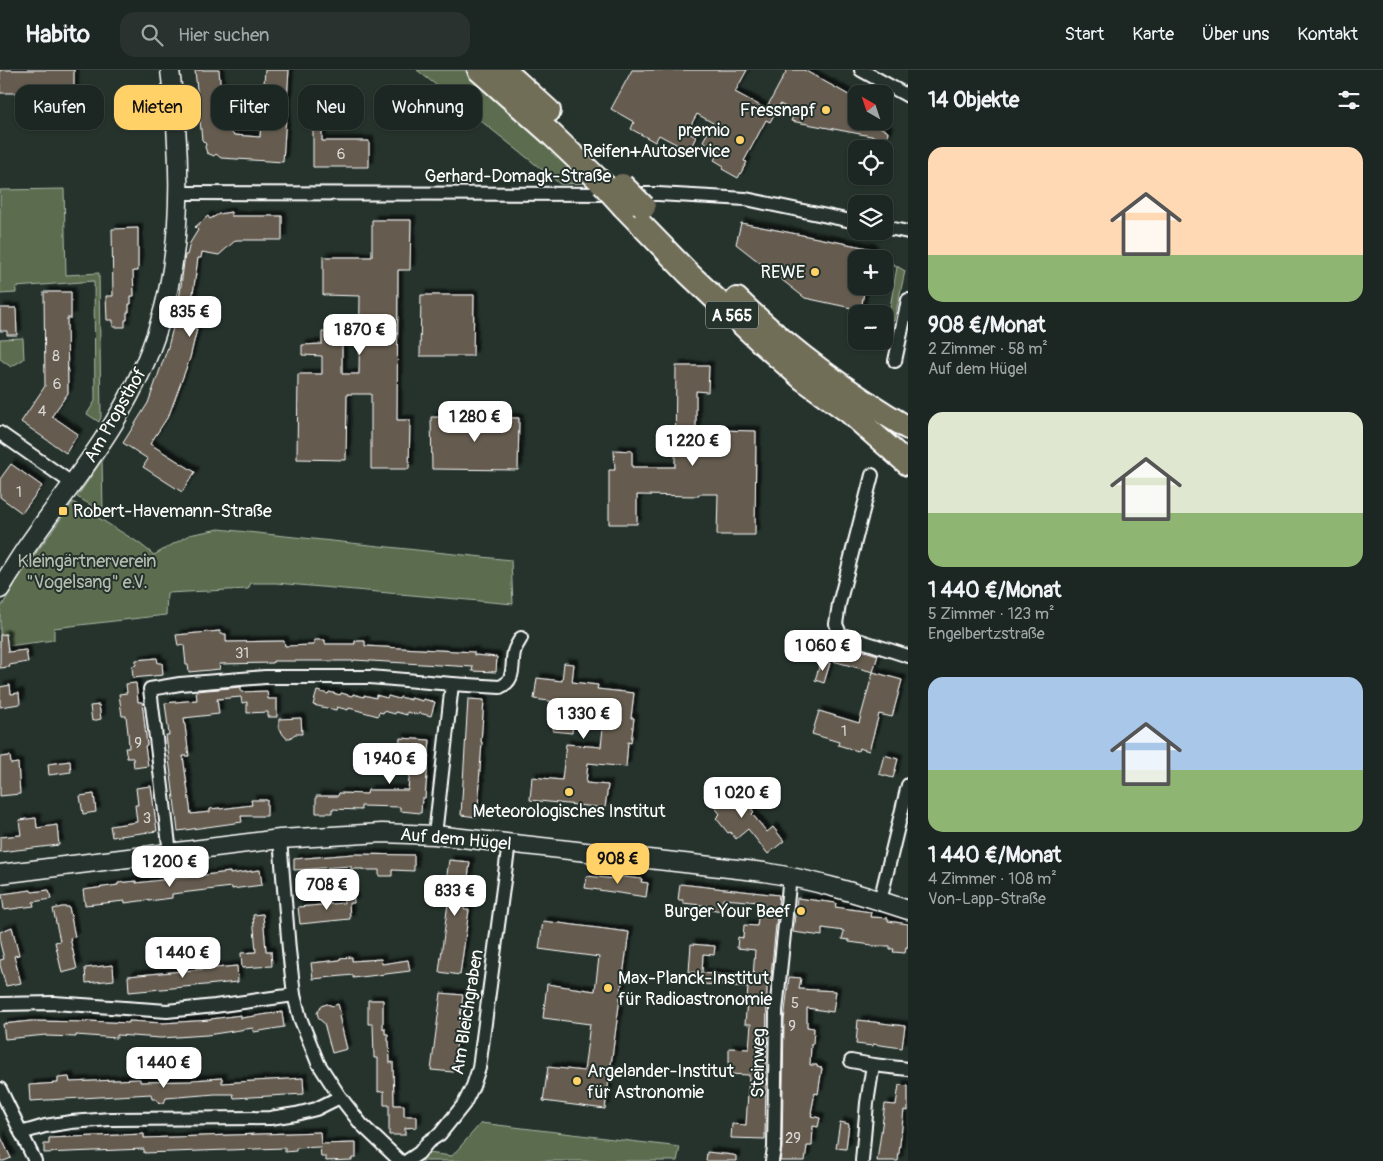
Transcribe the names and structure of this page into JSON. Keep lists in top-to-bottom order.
{
  "streets": {
    "highway": ["A 565"],
    "street": [
      "Gerhard-Domagk-Straße",
      "Am Propsthof",
      "Auf dem Hügel",
      "Am Bleichgraben",
      "Steinweg"
    ]
  },
  "crossings": [
    ["Gerhard-Domagk-Straße", "Am Propsthof"],
    ["Auf dem Hügel", "Am Bleichgraben"],
    ["Auf dem Hügel", "Steinweg"]
  ],
  "parks": ["Kleingärtnerverein \"Vogelsang\" e.V."],
  "places": {
    "other": [
      "Fressnapf",
      "premio Reifen+Autoservice",
      "REWE",
      "Meteorologisches Institut",
      "Burger Your Beef",
      "Max-Planck-Institut für Radioastronomie",
      "Argelander-Institut für Astronomie"
    ],
    "transit": ["Robert-Havemann-Straße"]
  },
  "house_numbers": [
    "6",
    "8",
    "6",
    "4",
    "1",
    "31",
    "1",
    "9",
    "3",
    "5",
    "9",
    "29"
  ],
  "north": "top left",
  "page": {
    "header": "Habito",
    "search": "Hier suchen",
    "nav": [
      "Start",
      "Karte",
      "Über uns",
      "Kontakt"
    ],
    "heading": "14 Objekte",
    "map_buttons": ["+", "−"],
    "chip": [
      "Kaufen",
      "Mieten",
      "Filter",
      "Neu",
      "Wohnung"
    ],
    "list": [
      {
        "name": "908 €/Monat",
        "note": "2 Zimmer · 58 m² · Auf dem Hügel"
      },
      {
        "name": "1 440 €/Monat",
        "note": "5 Zimmer · 123 m² · Engelbertzstraße"
      },
      {
        "name": "1 440 €/Monat",
        "note": "4 Zimmer · 108 m² · Von-Lapp-Straße"
      }
    ],
    "price": [
      "835 €",
      "1 870 €",
      "1 280 €",
      "1 220 €",
      "1 060 €",
      "1 330 €",
      "1 940 €",
      "1 020 €",
      "908 €",
      "1 200 €",
      "708 €",
      "833 €",
      "1 440 €",
      "1 440 €"
    ]
  }
}
